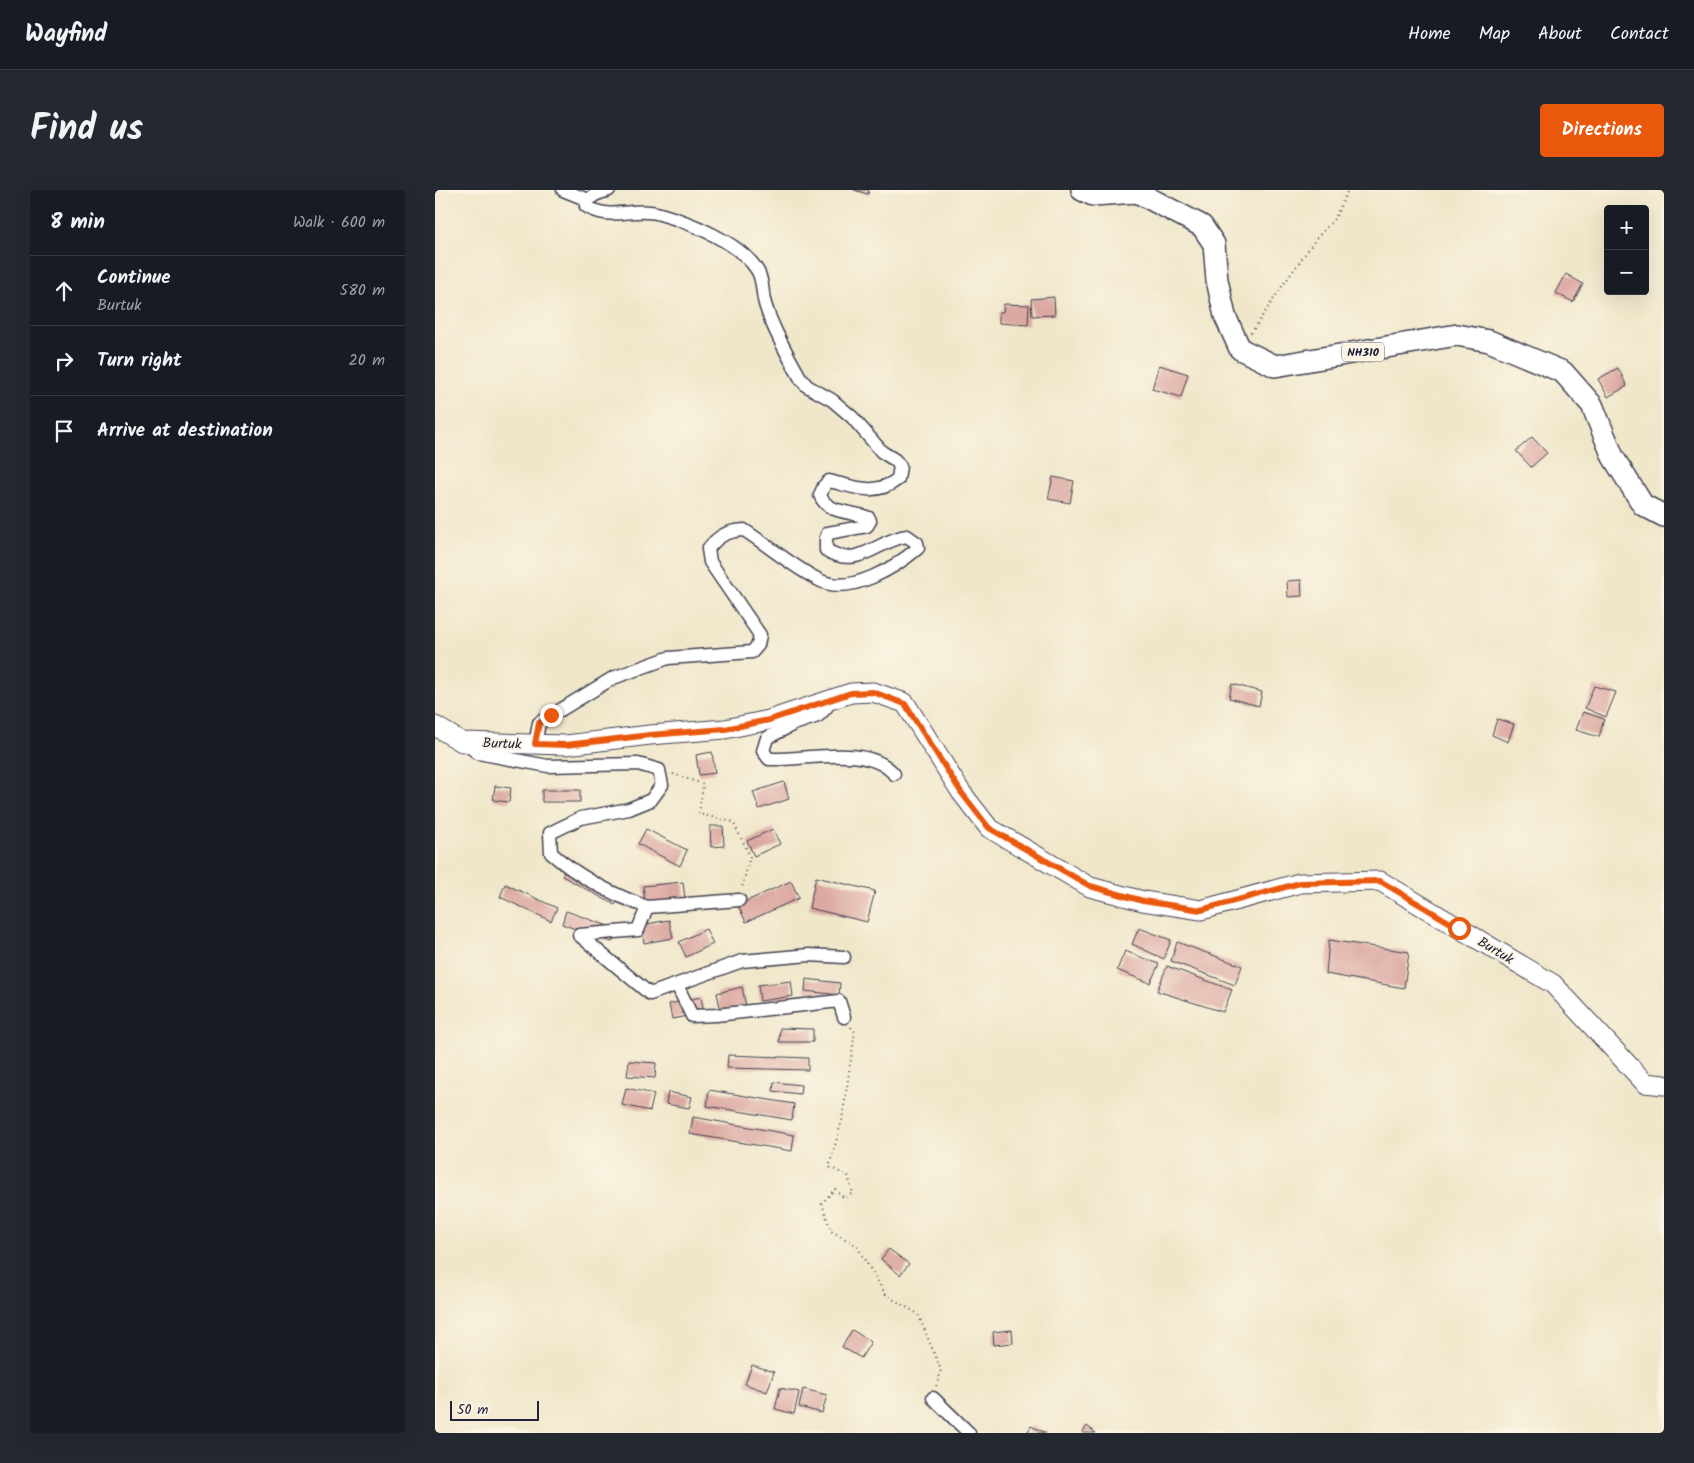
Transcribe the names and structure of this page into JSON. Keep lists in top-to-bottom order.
{
  "streets": {
    "highway": ["NH310"],
    "main road": ["Burtuk"]
  },
  "scale_bar": "50 m",
  "page": {
    "header": "Wayfind",
    "nav": [
      "Home",
      "Map",
      "About",
      "Contact"
    ],
    "title": "Find us",
    "buttons": "Directions",
    "heading": ["8 min", "Walk · 600 m"],
    "map_buttons": ["+", "−"],
    "list": [
      ["Continue", "Burtuk", "580 m"],
      ["Turn right", "20 m"],
      "Arrive at destination"
    ],
    "scale": "50 m"
  }
}
